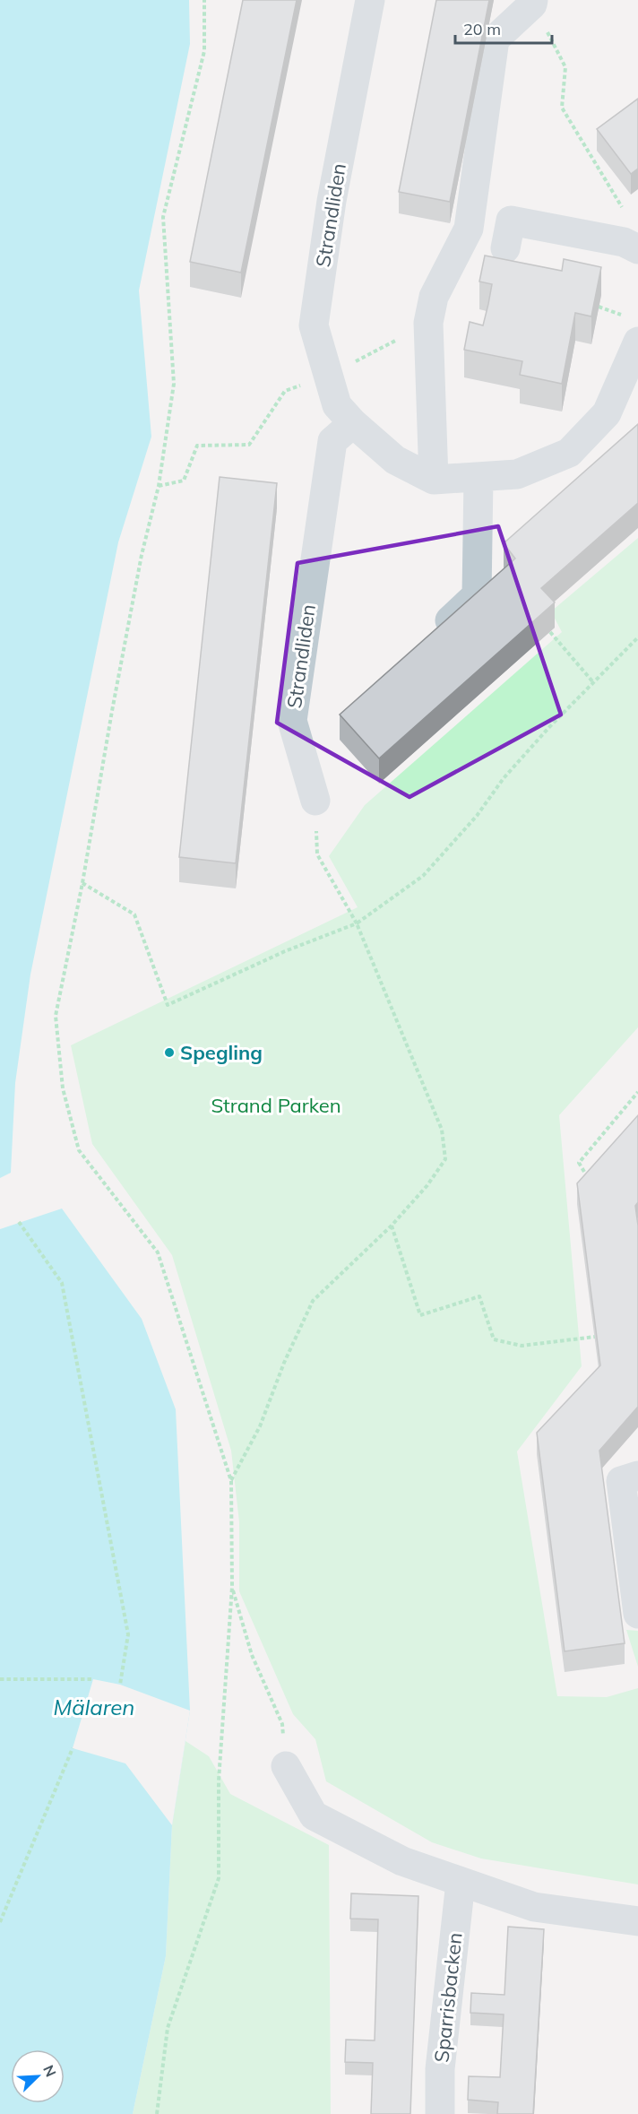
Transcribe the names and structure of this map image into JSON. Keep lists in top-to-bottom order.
{
  "streets": {
    "street": ["Strandliden", "Sparrisbacken"]
  },
  "water": ["Mälaren"],
  "parks": ["Strand Parken"],
  "places": ["Spegling"],
  "scale_bar": "20 m",
  "north": "top right"
}
